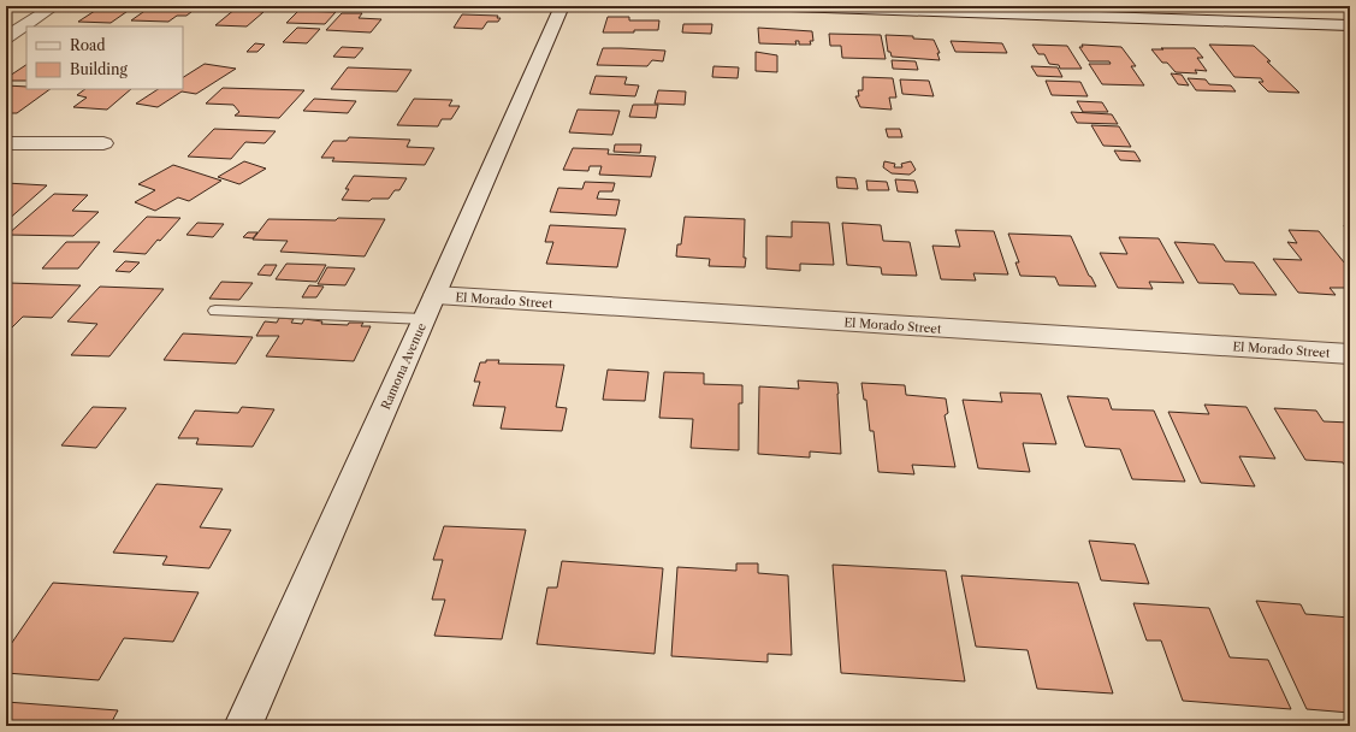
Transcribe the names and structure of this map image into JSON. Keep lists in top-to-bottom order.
{
  "streets": {
    "street": ["El Morado Street", "Ramona Avenue"]
  },
  "crossings": [
    ["El Morado Street", "Ramona Avenue"]
  ],
  "legend": ["Road", "Building"]
}
